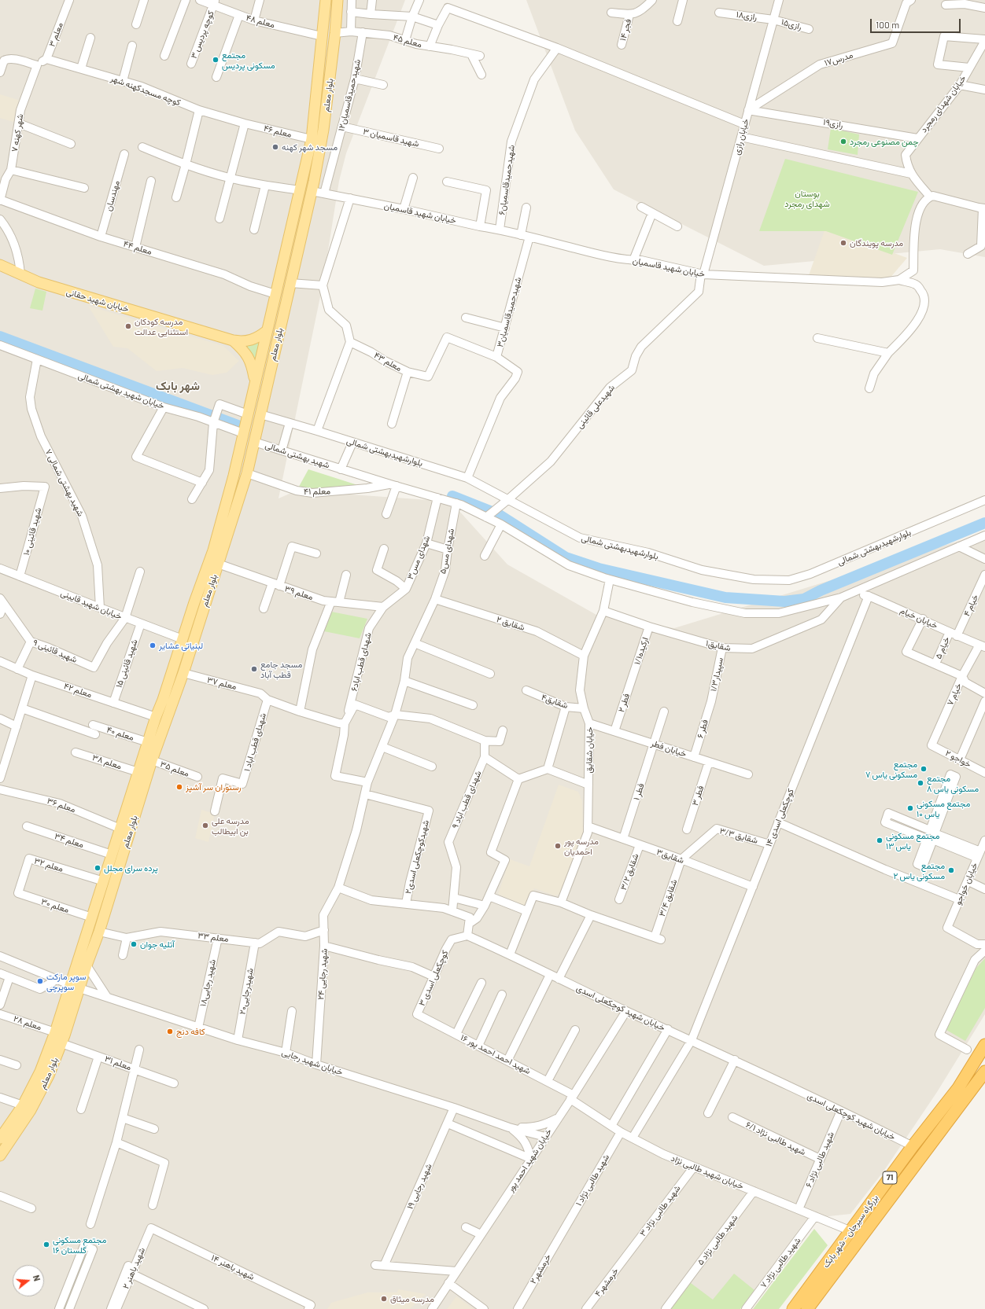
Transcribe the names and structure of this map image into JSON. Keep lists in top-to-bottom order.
{
  "streets": {
    "highway": ["71", "بزرگراه سیرجان - شهر بابک"],
    "main road": ["بلوار معلم", "خیابان شهید حقانی"],
    "street": [
      "رازی۱۸",
      "معلم ۴۸",
      "رازی۱۵",
      "فجر ۱۴",
      "معلم ۳",
      "کوچه پردیس ۳",
      "معلم ۴۵",
      "مدرس۱۷",
      "کوچه مسجدکهنه شهر",
      "شهیدحمیدقاسمیان۱۲",
      "خیابان شهدای رمجرد",
      "رازی۱۹",
      "معلم ۴۶",
      "شهر کهنه ۷",
      "خیابان رازی",
      "شهید قاسمیان ۳",
      "شهیدحمیدقاسمیان۶",
      "مهندسان",
      "خیابان شهید قاسمیان",
      "معلم ۴۴",
      "شهیدحمیدقاسمیان۳",
      "معلم ۴۳",
      "خیابان شهید بهشتی شمالی",
      "شهیدعلی قائینی",
      "بلوارشهیدبهشتی شمالی",
      "شهید بهشتی شمالی",
      "شهید بهشتی شمالی ۷",
      "معلم ۴۱",
      "شهید قائینی ۱۰",
      "شهدای مس۵",
      "شهدای مس۳",
      "معلم ۳۹",
      "خیابان شهید قایینی",
      "خیام ۴",
      "خیابان خیام",
      "شقایق ۲",
      "شقایق۱",
      "خیام ۵",
      "شهید قائینی ۹",
      "ارکیده۱/۱",
      "شهدای قطب اباد۶",
      "شهید قائینی ۱۵",
      "سپیدار۱/۳",
      "معلم ۳۷",
      "معلم ۴۲",
      "خیام ۷",
      "شقایق۴",
      "فطر ۲",
      "فطر ۶",
      "معلم ۴۰",
      "شهدای قطب اباد ۱",
      "خیابان فطر",
      "خیابان شقایق",
      "خواجو ۲",
      "معلم ۳۸",
      "معلم ۳۵",
      "فطر ۱",
      "فطر ۳",
      "شهدای قطب اباد ۹",
      "معلم ۳۶",
      "کوچکعلی اسدی ۱۴",
      "شقایق ۳/۳",
      "معلم ۳۴",
      "شقایق۳",
      "شهیدکوچکعلی اسدی۲",
      "معلم ۳۲",
      "شقایق ۳/۲",
      "خیابان خواجو",
      "شقایق ۳/۴",
      "معلم ۳۰",
      "معلم ۳۳",
      "شهید رجایی ۲۴",
      "کوچکعلی اسدی ۳",
      "شهید رجایی۱۸",
      "شهیدرجایی۲۰",
      "خیابان شهید کوچکعلی اسدی",
      "معلم ۲۸",
      "شهید احمد احمد پور ۱۶",
      "خیابان شهید رجایی",
      "معلم ۳۱",
      "شهید طالبی نژاد ۶/۱",
      "شهید طالبی نژاد ۶",
      "خیابان شهید احمد پور",
      "خیابان شهید طالبی نژاد",
      "شهید طالبی نژاد ۱",
      "شهید رجایی ۱۹",
      "شهید طالبی نژاد ۳",
      "شهید طالبی نژاد ۵",
      "شهید طالبی نژاد ۷",
      "شهید باهنر ۱۴",
      "شهید باهنر ۲",
      "خرمشهر۲",
      "خرمشهر۴"
    ]
  },
  "crossings": [
    ["رازی۱۸", "رازی۱۵"],
    ["رازی۱۸", "خیابان رازی"],
    ["معلم ۴۸", "کوچه پردیس ۳"],
    ["معلم ۴۸", "بلوار معلم"],
    ["رازی۱۵", "خیابان رازی"],
    ["معلم ۳", "کوچه مسجدکهنه شهر"],
    ["معلم ۴۵", "بلوار معلم"],
    ["معلم ۴۵", "شهیدحمیدقاسمیان۱۲"],
    ["مدرس۱۷", "رازی۱۹"],
    ["مدرس۱۷", "خیابان رازی"],
    ["کوچه مسجدکهنه شهر", "معلم ۴۶"],
    ["بلوار معلم", "معلم ۴۶"],
    ["بلوار معلم", "خیابان شهید قاسمیان"],
    ["بلوار معلم", "معلم ۴۴"],
    ["بلوار معلم", "خیابان شهید بهشتی شمالی"],
    ["بلوار معلم", "بلوارشهیدبهشتی شمالی"],
    ["بلوار معلم", "شهید بهشتی شمالی"],
    ["بلوار معلم", "معلم ۴۱"],
    ["بلوار معلم", "معلم ۳۹"],
    ["بلوار معلم", "خیابان شهید قایینی"],
    ["بلوار معلم", "معلم ۳۷"],
    ["بلوار معلم", "معلم ۴۲"],
    ["بلوار معلم", "معلم ۴۰"],
    ["بلوار معلم", "معلم ۳۸"],
    ["بلوار معلم", "معلم ۳۵"],
    ["بلوار معلم", "معلم ۳۶"],
    ["بلوار معلم", "معلم ۳۴"],
    ["بلوار معلم", "معلم ۳۲"],
    ["بلوار معلم", "معلم ۳۰"],
    ["بلوار معلم", "معلم ۳۳"],
    ["بلوار معلم", "معلم ۲۸"],
    ["بلوار معلم", "خیابان شهید رجایی"],
    ["بلوار معلم", "معلم ۳۱"],
    ["شهیدحمیدقاسمیان۱۲", "شهید قاسمیان ۳"],
    ["شهیدحمیدقاسمیان۱۲", "خیابان شهید قاسمیان"],
    ["خیابان شهدای رمجرد", "رازی۱۹"],
    ["خیابان شهدای رمجرد", "خیابان شهید قاسمیان"],
    ["رازی۱۹", "خیابان رازی"],
    ["شهر کهنه ۷", "معلم ۴۴"],
    ["خیابان رازی", "خیابان شهید قاسمیان"],
    ["خیابان رازی", "شهیدعلی قائینی"],
    ["شهیدحمیدقاسمیان۶", "خیابان شهید قاسمیان"],
    ["مهندسان", "معلم ۴۴"],
    ["خیابان شهید قاسمیان", "شهیدحمیدقاسمیان۳"],
    ["خیابان شهید قاسمیان", "شهیدعلی قائینی"],
    ["شهیدحمیدقاسمیان۳", "معلم ۴۳"],
    ["شهیدحمیدقاسمیان۳", "بلوارشهیدبهشتی شمالی"],
    ["خیابان شهید بهشتی شمالی", "شهید بهشتی شمالی ۷"],
    ["شهیدعلی قائینی", "بلوارشهیدبهشتی شمالی"],
    ["شهید بهشتی شمالی ۷", "خیابان شهید قایینی"],
    ["شهید قائینی ۱۰", "خیابان شهید قایینی"],
    ["شهدای مس۵", "شقایق ۲"],
    ["شهدای مس۵", "شهید رجایی ۲۴"],
    ["شهدای مس۳", "معلم ۳۹"],
    ["شهدای مس۳", "شهدای قطب اباد۶"],
    ["معلم ۳۹", "شهدای قطب اباد۶"],
    ["خیابان شهید قایینی", "شهید قائینی ۹"],
    ["خیابان شهید قایینی", "شهید قائینی ۱۵"],
    ["خیام ۴", "خیابان خیام"],
    ["خیابان خیام", "خیام ۵"],
    ["خیابان خیام", "خیام ۷"],
    ["خیابان خیام", "کوچکعلی اسدی ۱۴"],
    ["شقایق ۲", "خیابان شقایق"],
    ["شقایق۱", "ارکیده۱/۱"],
    ["شقایق۱", "سپیدار۱/۳"],
    ["شقایق۱", "خیابان شقایق"],
    ["ارکیده۱/۱", "فطر ۲"],
    ["شهید قائینی ۱۵", "معلم ۴۲"],
    ["سپیدار۱/۳", "فطر ۶"],
    ["معلم ۳۷", "شهدای قطب اباد ۱"],
    ["خیام ۷", "خواجو ۲"],
    ["شقایق۴", "خیابان شقایق"],
    ["فطر ۲", "خیابان فطر"],
    ["فطر ۶", "خیابان فطر"],
    ["خیابان فطر", "خیابان شقایق"],
    ["خیابان فطر", "فطر ۱"],
    ["خیابان فطر", "فطر ۳"],
    ["خیابان شقایق", "شقایق۳"],
    ["فطر ۱", "شقایق۳"],
    ["کوچکعلی اسدی ۱۴", "شقایق ۳/۳"],
    ["کوچکعلی اسدی ۱۴", "شقایق۳"],
    ["کوچکعلی اسدی ۱۴", "خیابان شهید کوچکعلی اسدی"],
    ["کوچکعلی اسدی ۱۴", "خیابان شهید طالبی نژاد"],
    ["شقایق ۳/۳", "شقایق۳"],
    ["شقایق ۳/۳", "شقایق ۳/۴"],
    ["شقایق۳", "شقایق ۳/۲"],
    ["شقایق۳", "شقایق ۳/۴"],
    ["شهیدکوچکعلی اسدی۲", "شهید رجایی ۲۴"],
    ["معلم ۳۲", "معلم ۳۰"],
    ["معلم ۳۳", "شهید رجایی ۲۴"],
    ["معلم ۳۳", "شهید رجایی۱۸"],
    ["معلم ۳۳", "شهیدرجایی۲۰"],
    ["شهید رجایی ۲۴", "خیابان شهید رجایی"],
    ["کوچکعلی اسدی ۳", "خیابان شهید کوچکعلی اسدی"],
    ["کوچکعلی اسدی ۳", "شهید احمد احمد پور ۱۶"],
    ["شهید رجایی۱۸", "خیابان شهید رجایی"],
    ["شهیدرجایی۲۰", "خیابان شهید رجایی"],
    ["خیابان شهید کوچکعلی اسدی", "شهید طالبی نژاد ۶"],
    ["خیابان شهید کوچکعلی اسدی", "خیابان شهید احمد پور"],
    ["خیابان شهید کوچکعلی اسدی", "بزرگراه سیرجان - شهر بابک"],
    ["شهید احمد احمد پور ۱۶", "خیابان شهید احمد پور"],
    ["شهید احمد احمد پور ۱۶", "خیابان شهید طالبی نژاد"],
    ["خیابان شهید رجایی", "خیابان شهید احمد پور"],
    ["خیابان شهید رجایی", "شهید رجایی ۱۹"],
    ["شهید طالبی نژاد ۶/۱", "شهید طالبی نژاد ۶"],
    ["شهید طالبی نژاد ۶", "خیابان شهید طالبی نژاد"],
    ["خیابان شهید احمد پور", "خیابان شهید طالبی نژاد"],
    ["خیابان شهید طالبی نژاد", "شهید طالبی نژاد ۱"],
    ["خیابان شهید طالبی نژاد", "شهید طالبی نژاد ۳"],
    ["خیابان شهید طالبی نژاد", "بزرگراه سیرجان - شهر بابک"],
    ["خیابان شهید طالبی نژاد", "شهید طالبی نژاد ۵"],
    ["خیابان شهید طالبی نژاد", "شهید طالبی نژاد ۷"],
    ["شهید طالبی نژاد ۱", "خرمشهر۲"],
    ["شهید طالبی نژاد ۳", "خرمشهر۴"],
    ["شهید باهنر ۱۴", "شهید باهنر ۲"]
  ],
  "districts": ["شهر بابک"],
  "parks": ["بوستان شهدای رمجرد"],
  "places": [
    "مجتمع مسکونی پردیس",
    "چمن مصنوعی رمجرد",
    "مسجد شهر کهنه",
    "مدرسه پویندگان",
    "مدرسه کودکان استثنایی عدالت",
    "لبنیاتی عشایر",
    "مسجد جامع قطب آباد",
    "مجتمع مسکونی یاس ۷",
    "مجتمع مسکونی یاس ۸",
    "رستوران سر آشپز",
    "مجتمع مسکونی یاس ۱۰",
    "مدرسه علی بن ابیطالب",
    "مجتمع مسکونی یاس ۱۳",
    "مدرسه پور احمدیان",
    "پرده سرای مجلل",
    "مجتمع مسکونی یاس ۲",
    "آتلیه جوان",
    "سوپر مارکت سوپرچی",
    "کافه دنج",
    "مجتمع مسکونی گلستان ۱۶",
    "مدرسه میثاق"
  ],
  "scale_bar": "100 m",
  "north": "right"
}
